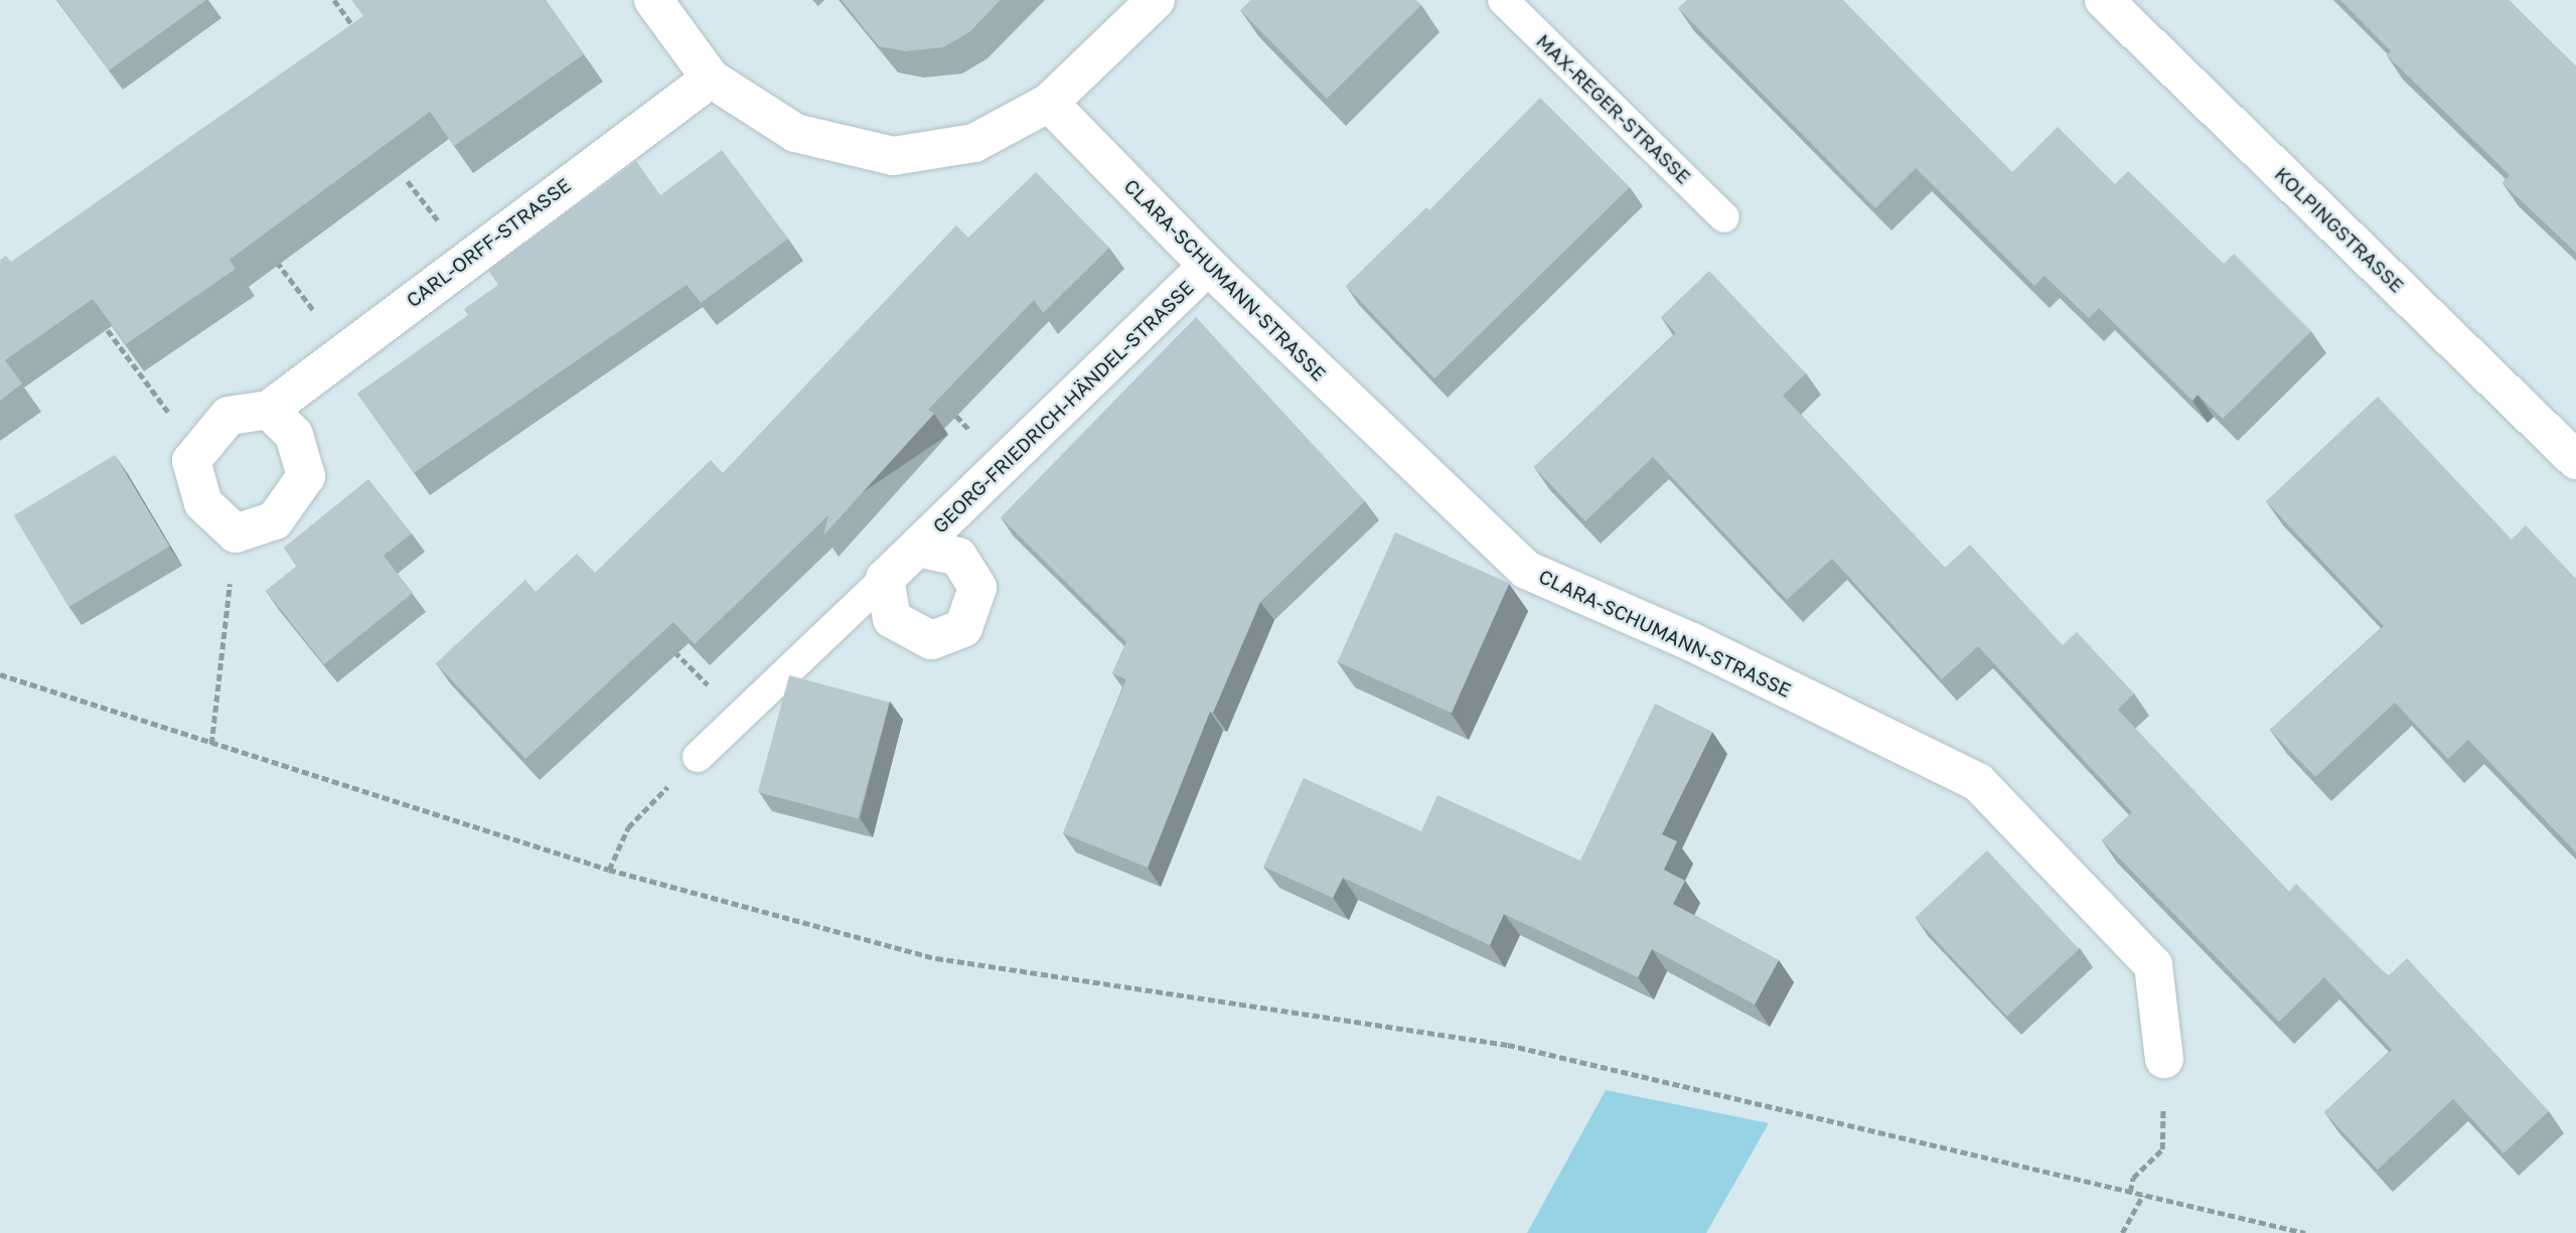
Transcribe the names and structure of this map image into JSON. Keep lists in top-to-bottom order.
{
  "streets": {
    "street": [
      "KOLPINGSTRASSE",
      "CARL-ORFF-STRASSE",
      "CLARA-SCHUMANN-STRASSE",
      "GEORG-FRIEDRICH-HÄNDEL-STRASSE"
    ],
    "lane": ["MAX-REGER-STRASSE"]
  },
  "crossings": [
    ["CLARA-SCHUMANN-STRASSE", "GEORG-FRIEDRICH-HÄNDEL-STRASSE"]
  ]
}
